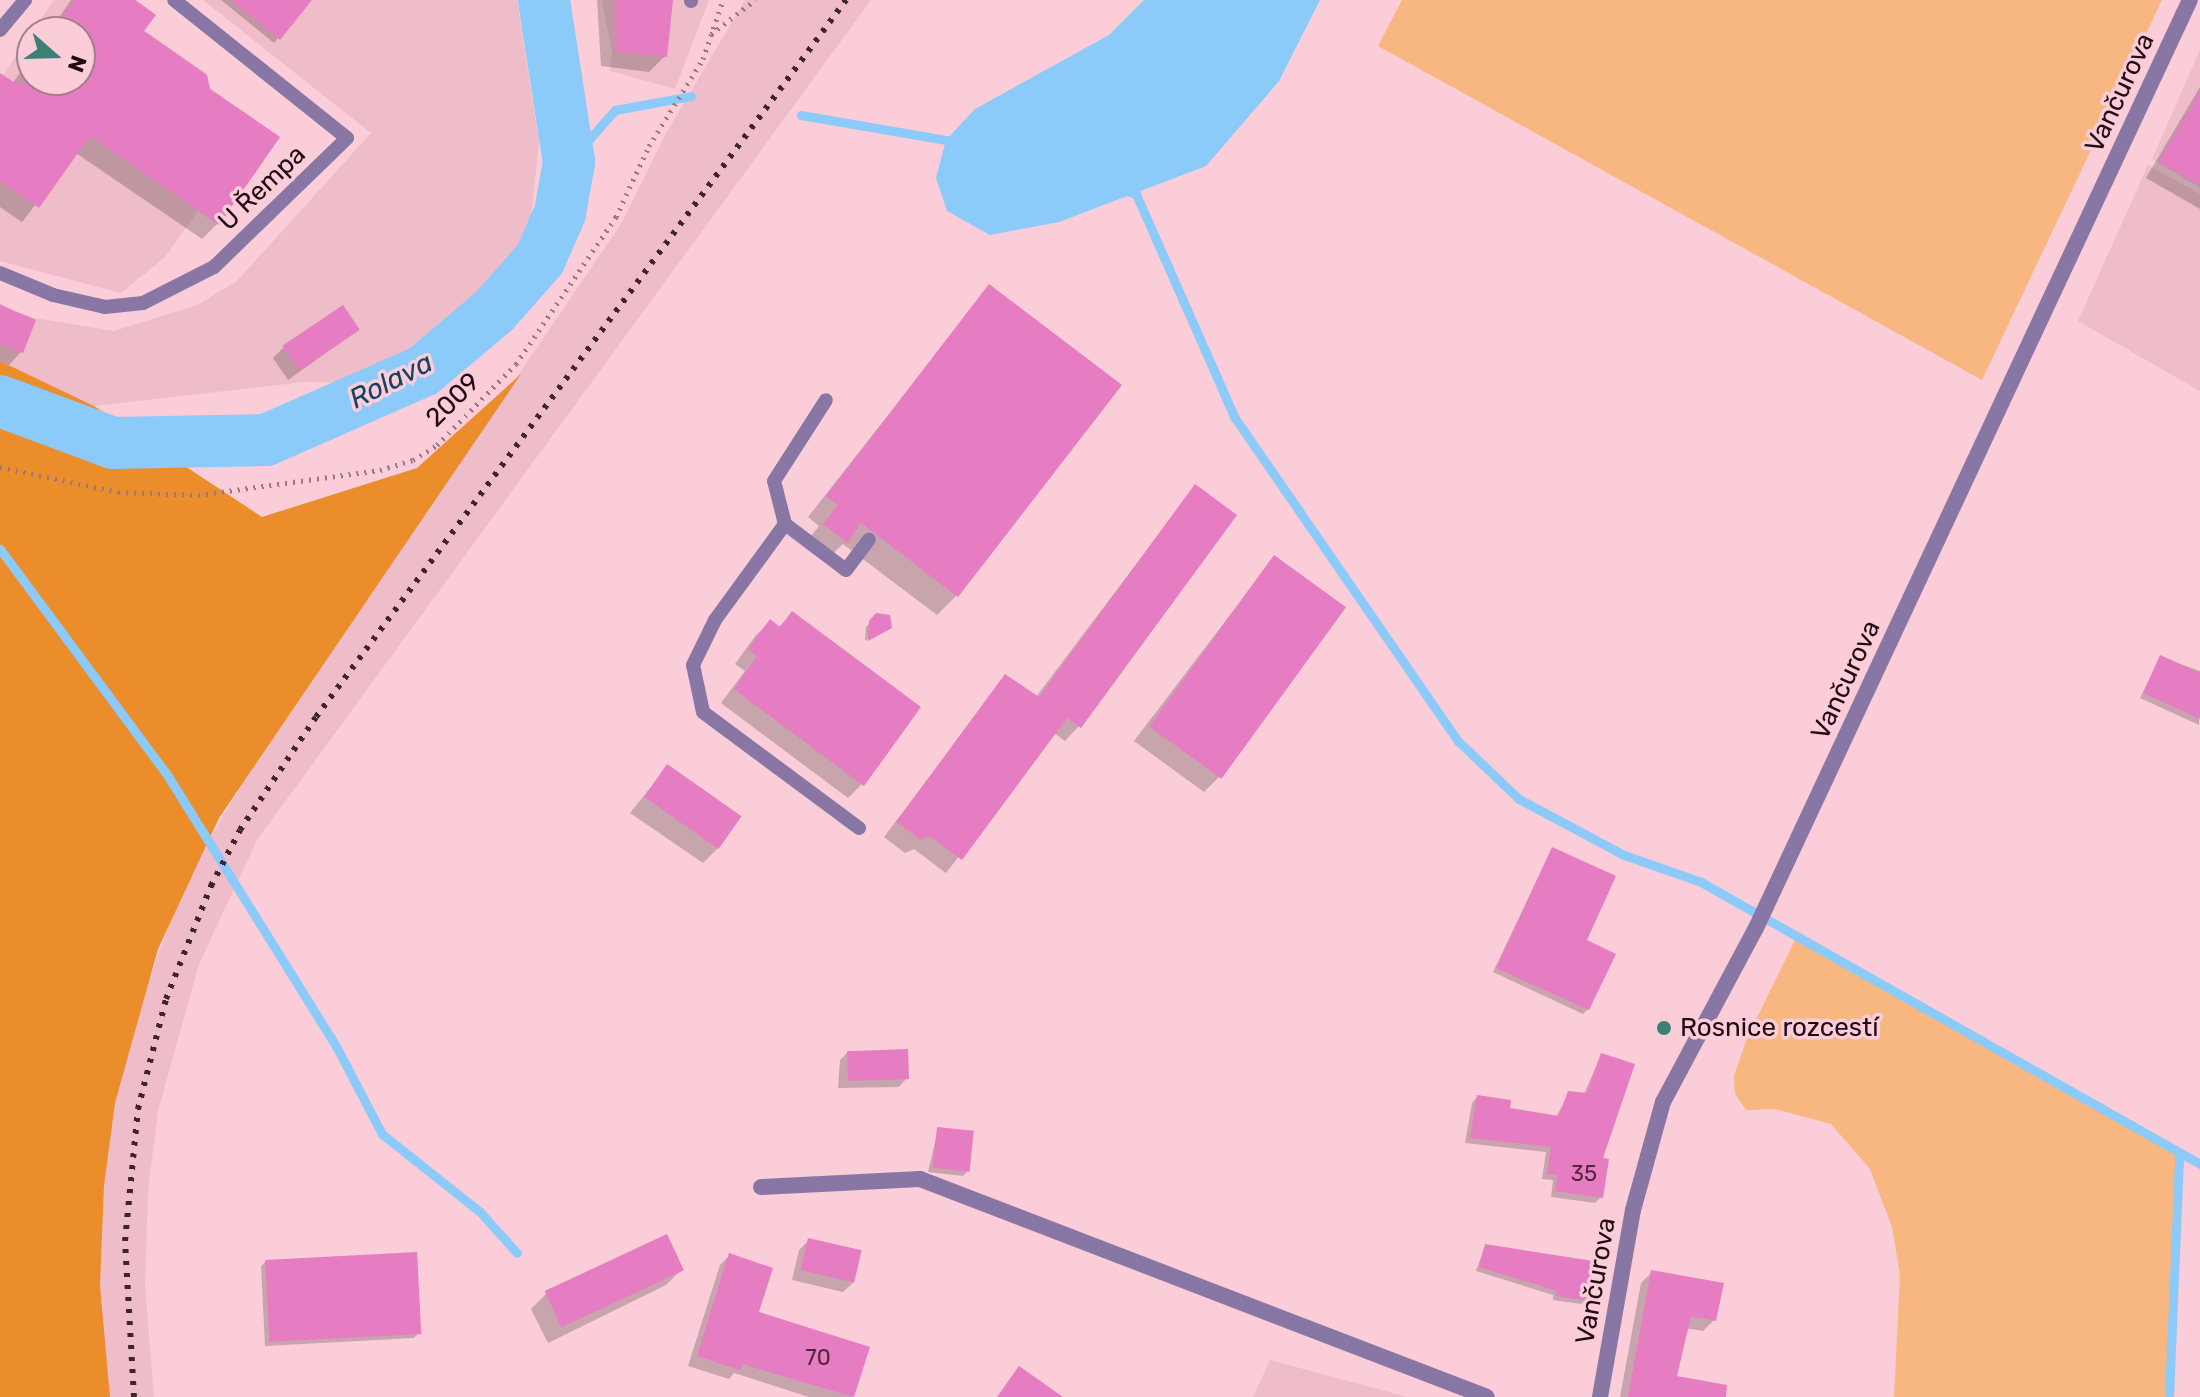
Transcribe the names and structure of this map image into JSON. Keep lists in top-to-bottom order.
{
  "streets": {
    "street": ["Vančurova"],
    "lane": ["U Řempa"],
    "path": ["2009"]
  },
  "water": ["Rolava"],
  "places": ["Rosnice rozcestí"],
  "house_numbers": ["35", "70"],
  "north": "right"
}
